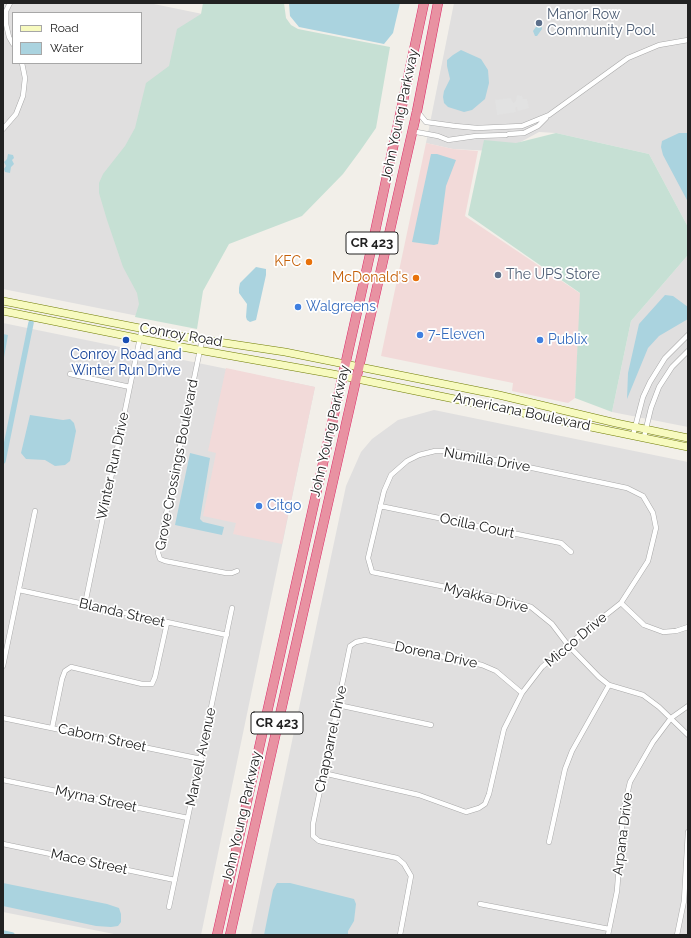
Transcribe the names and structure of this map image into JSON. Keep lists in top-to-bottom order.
{
  "streets": {
    "highway": ["John Young Parkway", "CR 423"],
    "main road": ["Conroy Road", "Americana Boulevard"],
    "street": [
      "Numilla Drive",
      "Grove Crossings Boulevard",
      "Winter Run Drive",
      "Ocilla Court",
      "Myakka Drive",
      "Blanda Street",
      "Micco Drive",
      "Dorena Drive",
      "Caborn Street",
      "Chapparrel Drive",
      "Marvell Avenue",
      "Myrna Street",
      "Arpana Drive",
      "Mace Street"
    ]
  },
  "crossings": [
    ["John Young Parkway", "Conroy Road"],
    ["John Young Parkway", "Americana Boulevard"],
    ["Conroy Road", "Americana Boulevard"],
    ["Conroy Road", "Grove Crossings Boulevard"],
    ["Conroy Road", "Winter Run Drive"],
    ["Numilla Drive", "Ocilla Court"],
    ["Numilla Drive", "Myakka Drive"],
    ["Numilla Drive", "Micco Drive"],
    ["Winter Run Drive", "Blanda Street"],
    ["Myakka Drive", "Micco Drive"],
    ["Myakka Drive", "Arpana Drive"],
    ["Blanda Street", "Marvell Avenue"],
    ["Micco Drive", "Dorena Drive"],
    ["Micco Drive", "Chapparrel Drive"],
    ["Dorena Drive", "Chapparrel Drive"],
    ["Caborn Street", "Marvell Avenue"],
    ["Marvell Avenue", "Myrna Street"],
    ["Marvell Avenue", "Mace Street"]
  ],
  "places": [
    "Manor Row Community Pool",
    "KFC",
    "The UPS Store",
    "McDonald's",
    "Walgreens",
    "7-Eleven",
    "Conroy Road and Winter Run Drive",
    "Publix",
    "Citgo"
  ],
  "legend": ["Road", "Water"]
}
